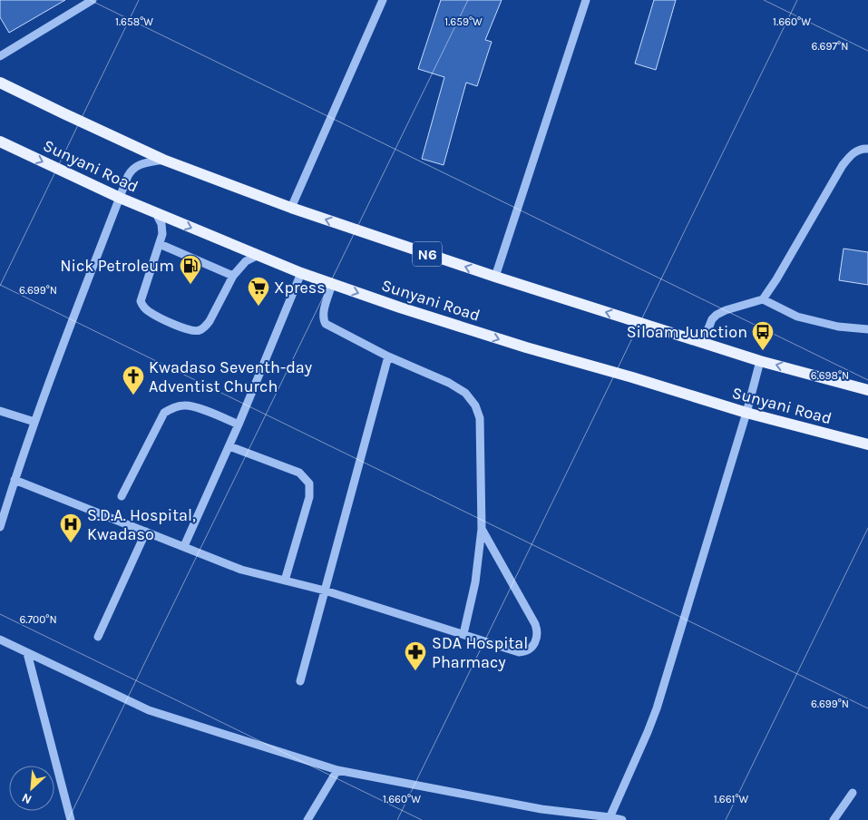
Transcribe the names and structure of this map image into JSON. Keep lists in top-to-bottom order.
{
  "streets": {
    "main road": ["Sunyani Road", "N6"]
  },
  "places": {
    "fuel station": ["Nick Petroleum"],
    "supermarket": ["Xpress"],
    "bus stop": ["Siloam Junction"],
    "church": ["Kwadaso Seventh-day Adventist Church"],
    "hospital": ["S.D.A. Hospital, Kwadaso"],
    "pharmacy": ["SDA Hospital Pharmacy"]
  },
  "north": "bottom left",
  "coordinates": [
    "1.658°W",
    "1.659°W",
    "1.660°W",
    "6.697°N",
    "6.699°N",
    "6.698°N",
    "6.700°N",
    "1.661°W"
  ]
}
